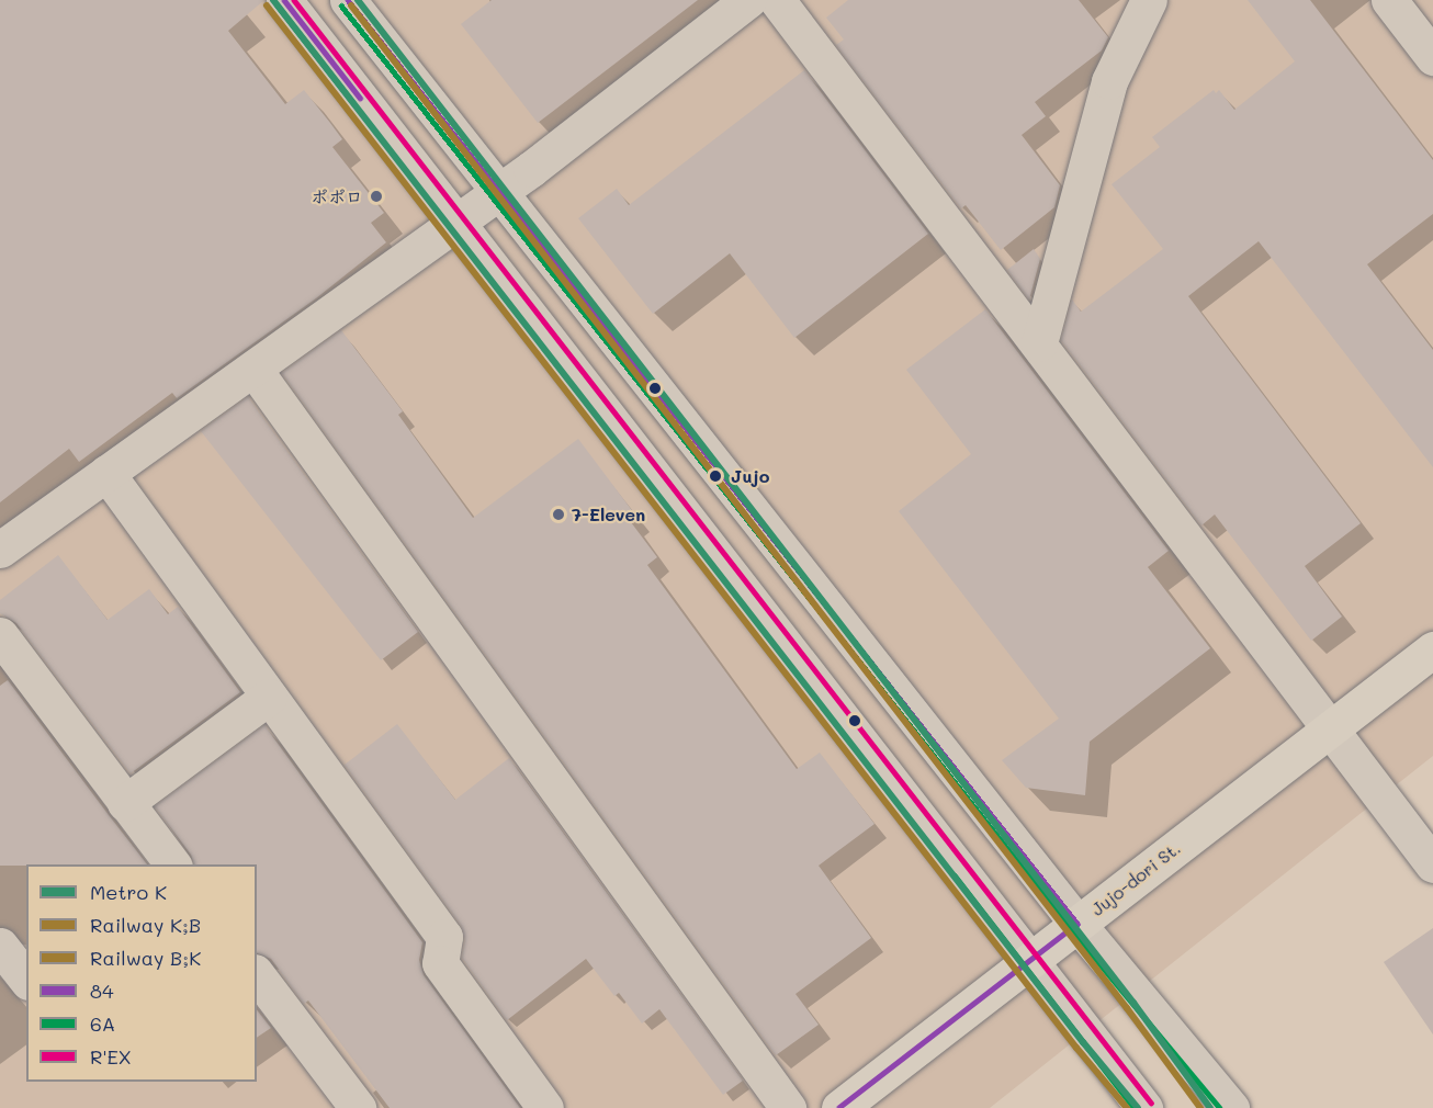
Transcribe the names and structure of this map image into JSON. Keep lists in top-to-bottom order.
{
  "streets": {
    "main road": ["Jujo-dori St."]
  },
  "places": ["ポポロ", "Jujo", "7-Eleven"],
  "lines": [
    "metro line K",
    "transit line 84",
    "transit line R'EX",
    "rail line K;B",
    "rail line B;K",
    "transit line 6A"
  ],
  "legend": [
    "Metro K",
    "Railway K;B",
    "Railway B;K",
    "84",
    "6A",
    "R'EX"
  ]
}
